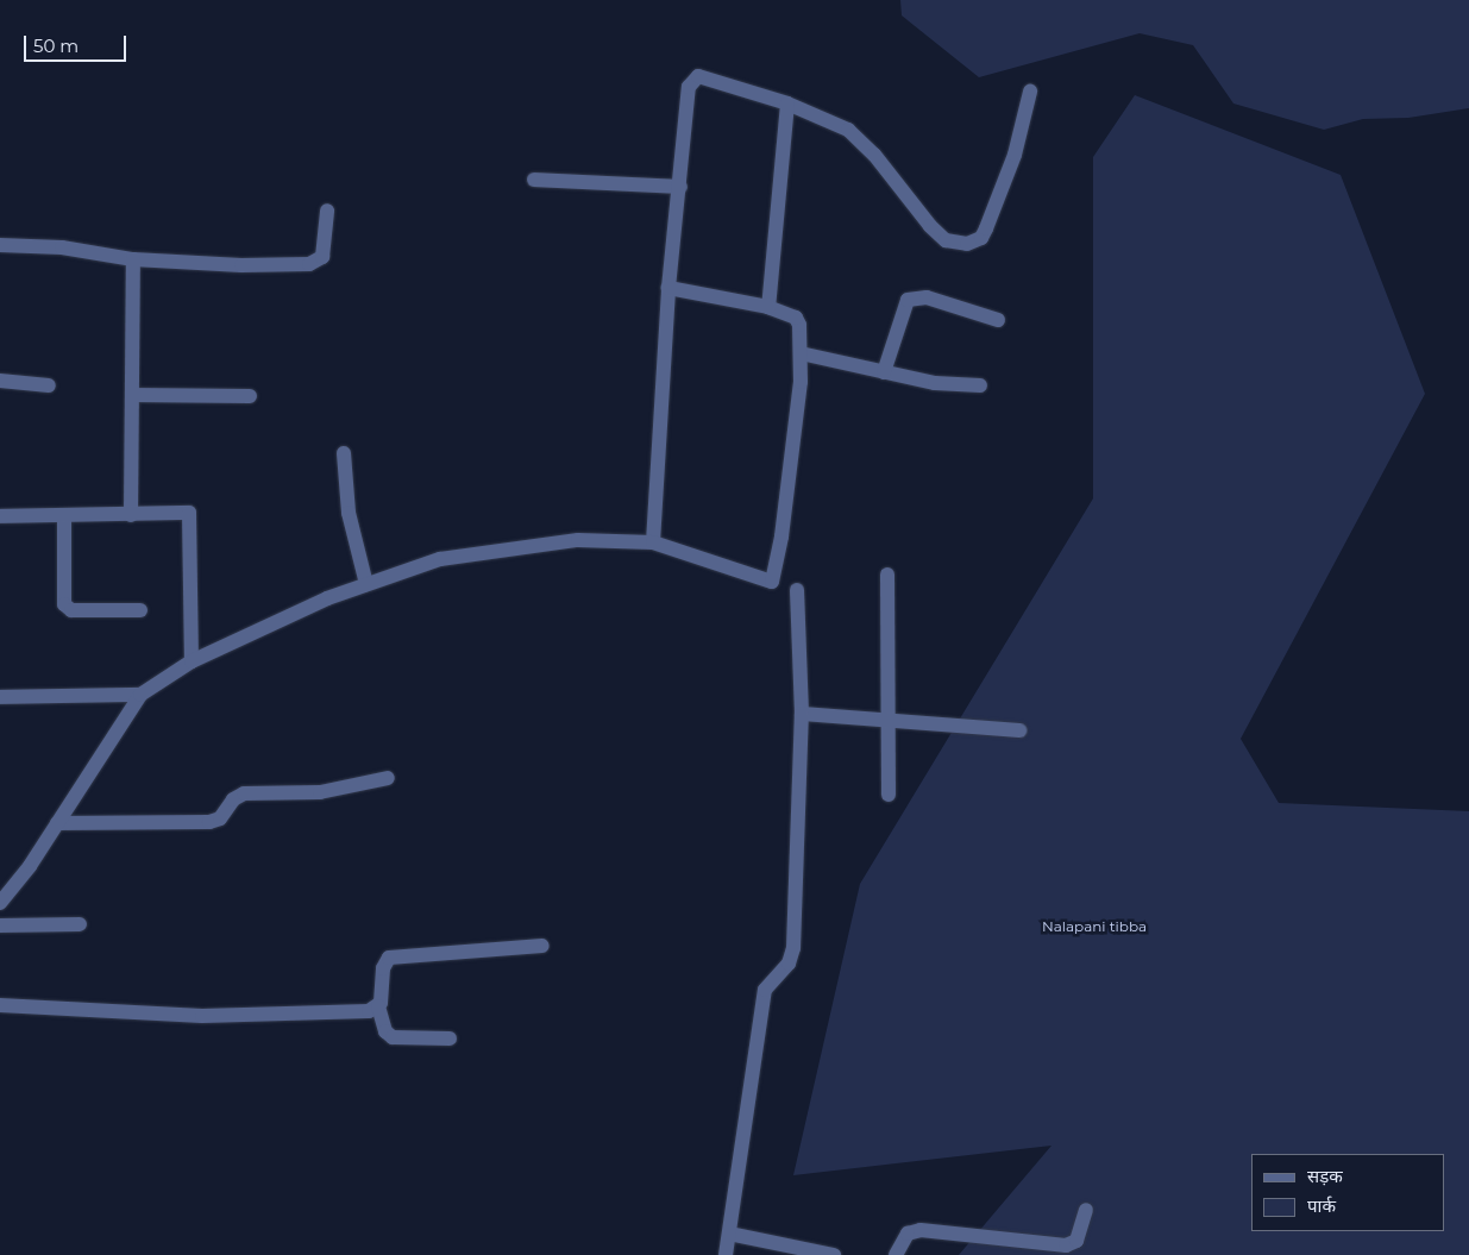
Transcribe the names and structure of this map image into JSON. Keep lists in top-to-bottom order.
{
  "parks": ["Nalapani tibba"],
  "legend": ["सड़क", "पार्क"],
  "scale_bar": "50 m"
}
